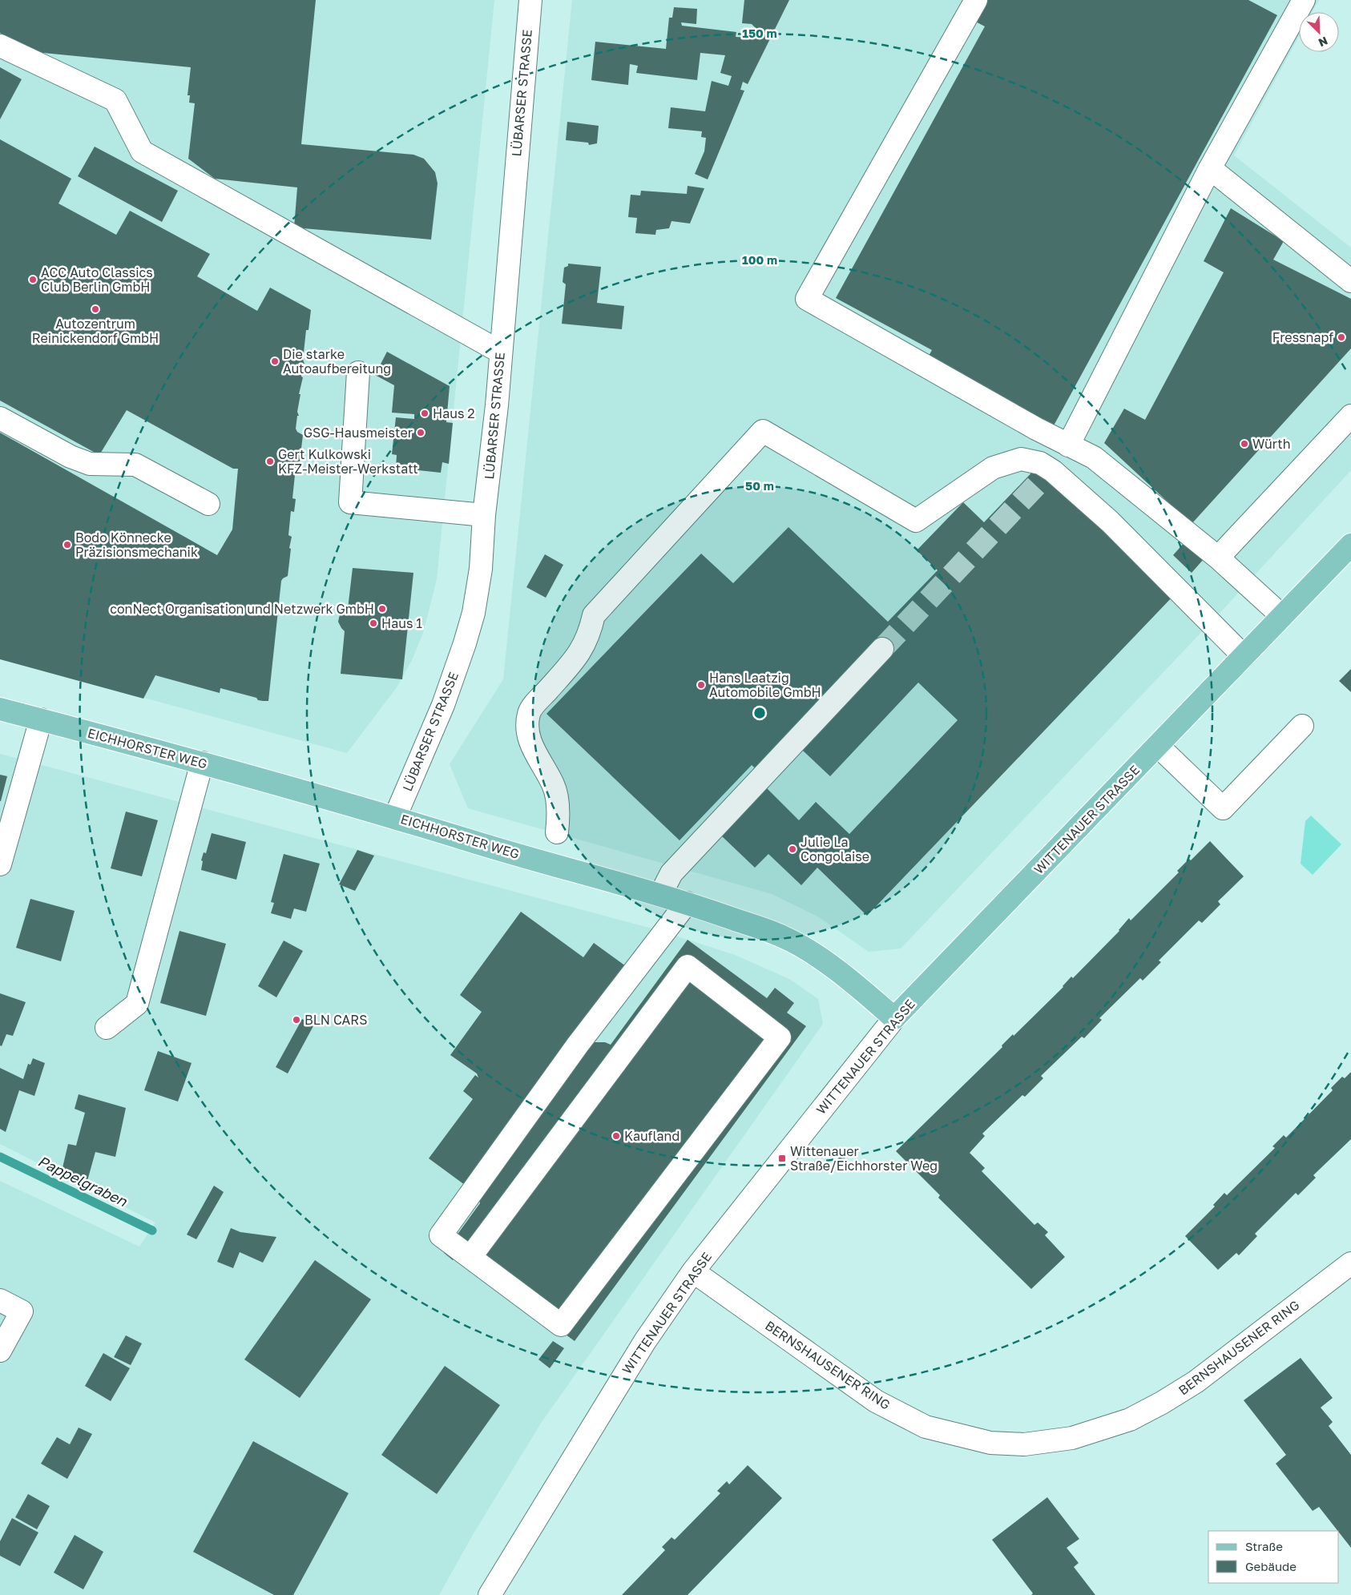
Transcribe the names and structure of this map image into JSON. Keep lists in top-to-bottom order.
{
  "streets": {
    "main road": ["EICHHORSTER WEG", "WITTENAUER STRASSE"],
    "street": ["LÜBARSER STRASSE", "BERNSHAUSENER RING"]
  },
  "crossings": [
    ["LÜBARSER STRASSE", "EICHHORSTER WEG"],
    ["EICHHORSTER WEG", "WITTENAUER STRASSE"],
    ["WITTENAUER STRASSE", "BERNSHAUSENER RING"]
  ],
  "water": ["Pappelgraben"],
  "places": {
    "other": [
      "ACC Auto Classics Club Berlin GmbH",
      "Autozentrum Reinickendorf GmbH",
      "Fressnapf",
      "Die starke Autoaufbereitung",
      "Haus 2",
      "GSG-Hausmeister",
      "Würth",
      "Gert Kulkowski KFZ-Meister-Werkstatt",
      "Bodo Könnecke Präzisionsmechanik",
      "conNect Organisation und Netzwerk GmbH",
      "Haus 1",
      "Hans Laatzig Automobile GmbH",
      "Julie La Congolaise",
      "BLN CARS",
      "Kaufland"
    ],
    "transit": ["Wittenauer Straße/Eichhorster Weg"]
  },
  "legend": ["Straße", "Gebäude"],
  "north": "bottom right",
  "rings": ["150 m", "100 m", "50 m"]
}
